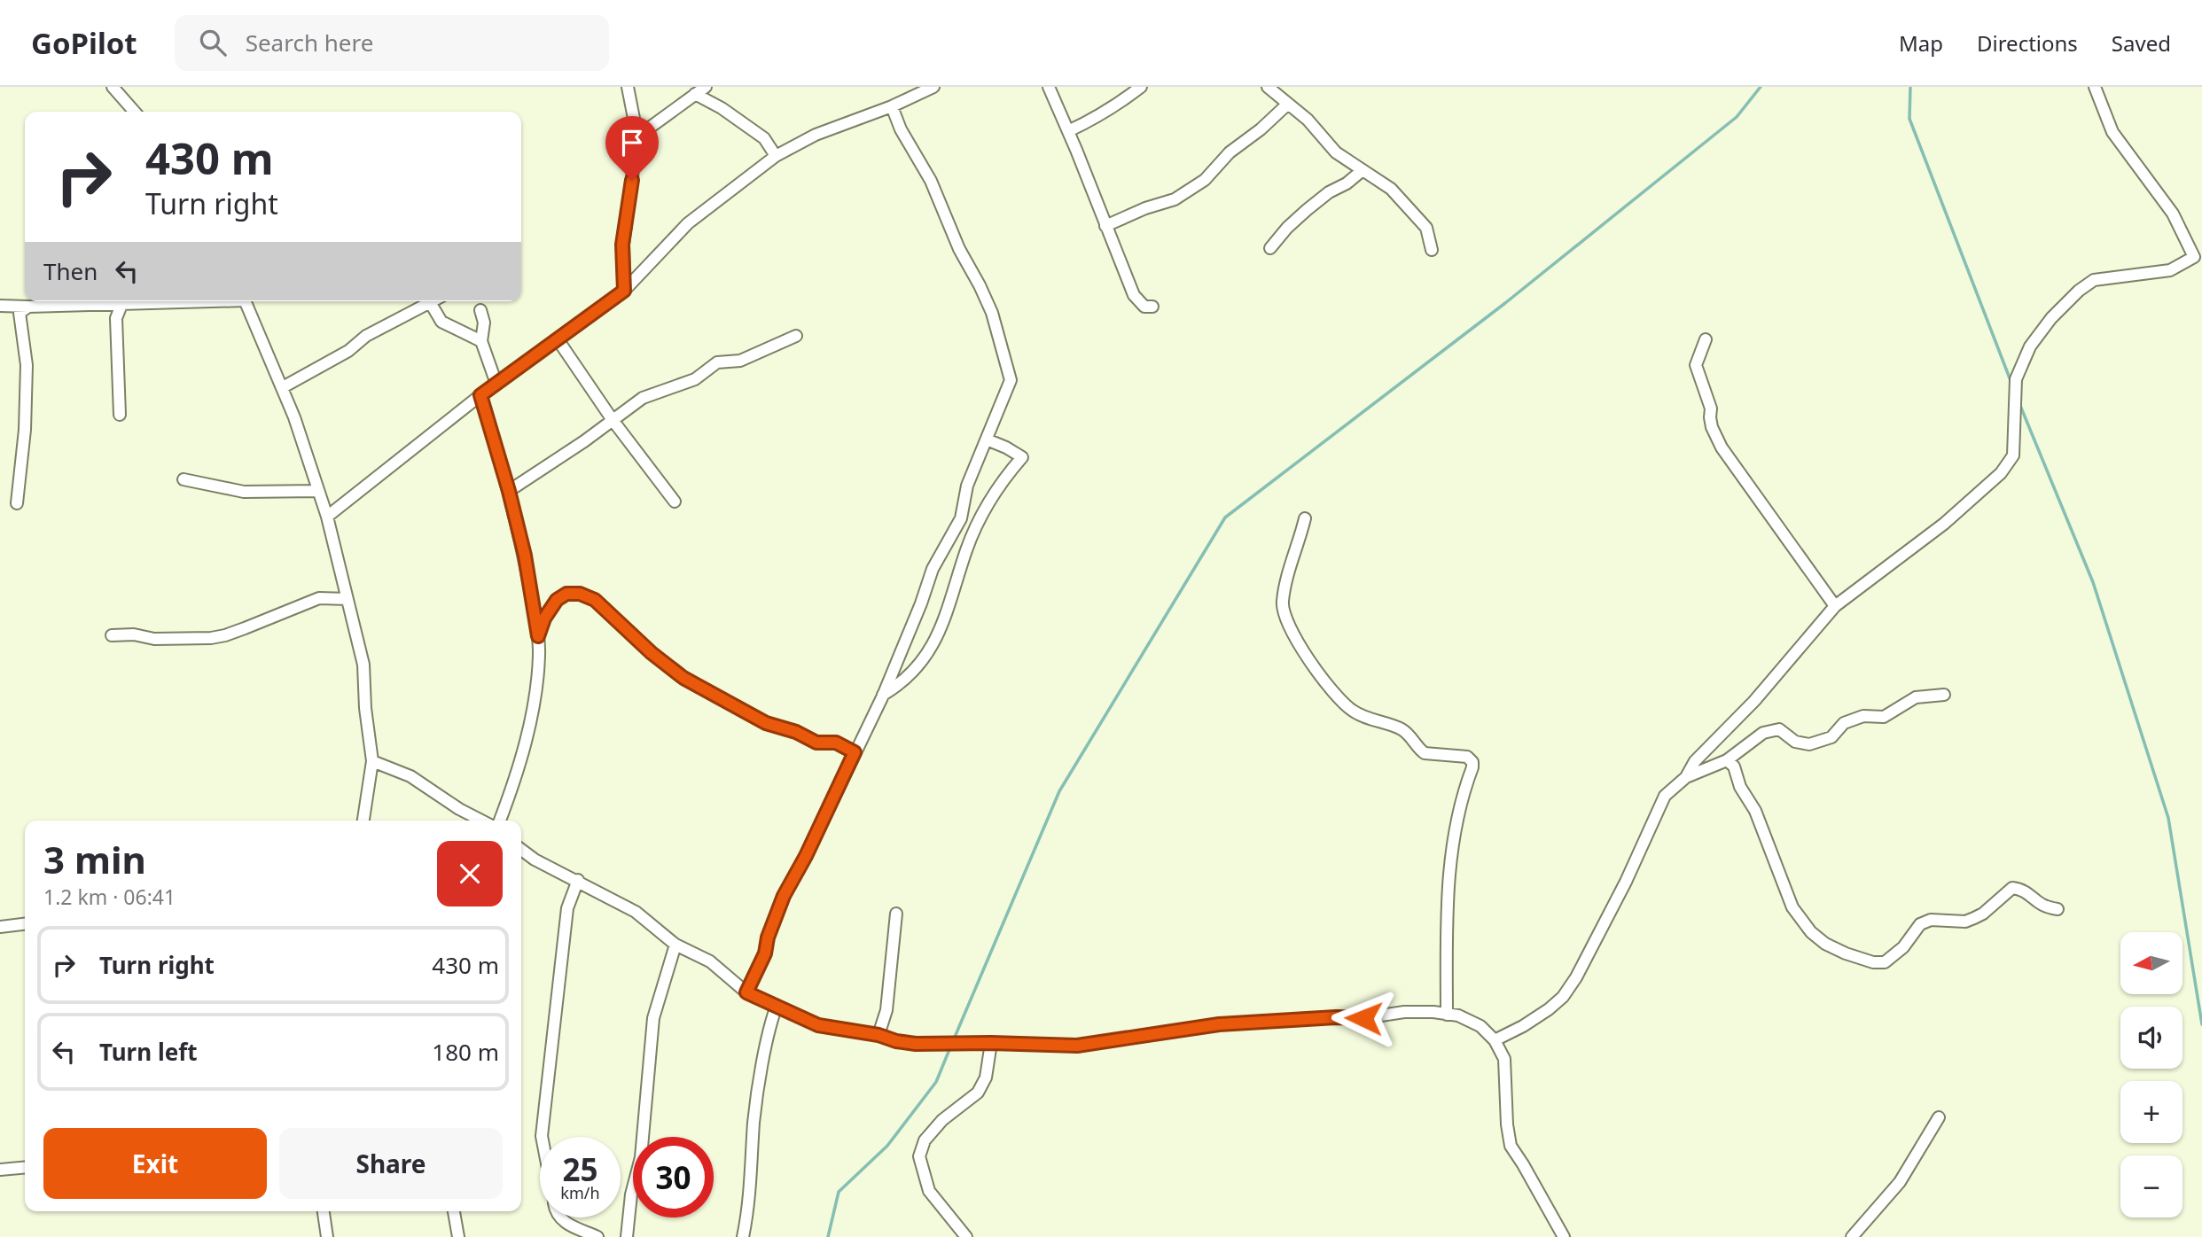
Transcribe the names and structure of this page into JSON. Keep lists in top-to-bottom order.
{
  "north": "left",
  "page": {
    "header": "GoPilot",
    "search": "Search here",
    "nav": ["Map", "Directions", "Saved"],
    "turn": ["430 m", "Turn right"],
    "then": "Then",
    "heading": ["3 min", "1.2 km · 06:41"],
    "list": [
      {
        "name": "Turn right",
        "value": "430 m"
      },
      {
        "name": "Turn left",
        "value": "180 m"
      }
    ],
    "map_buttons": ["+", "−"],
    "buttons": ["Exit", "Share"],
    "speed": "25 km/h",
    "limit": "30"
  }
}
